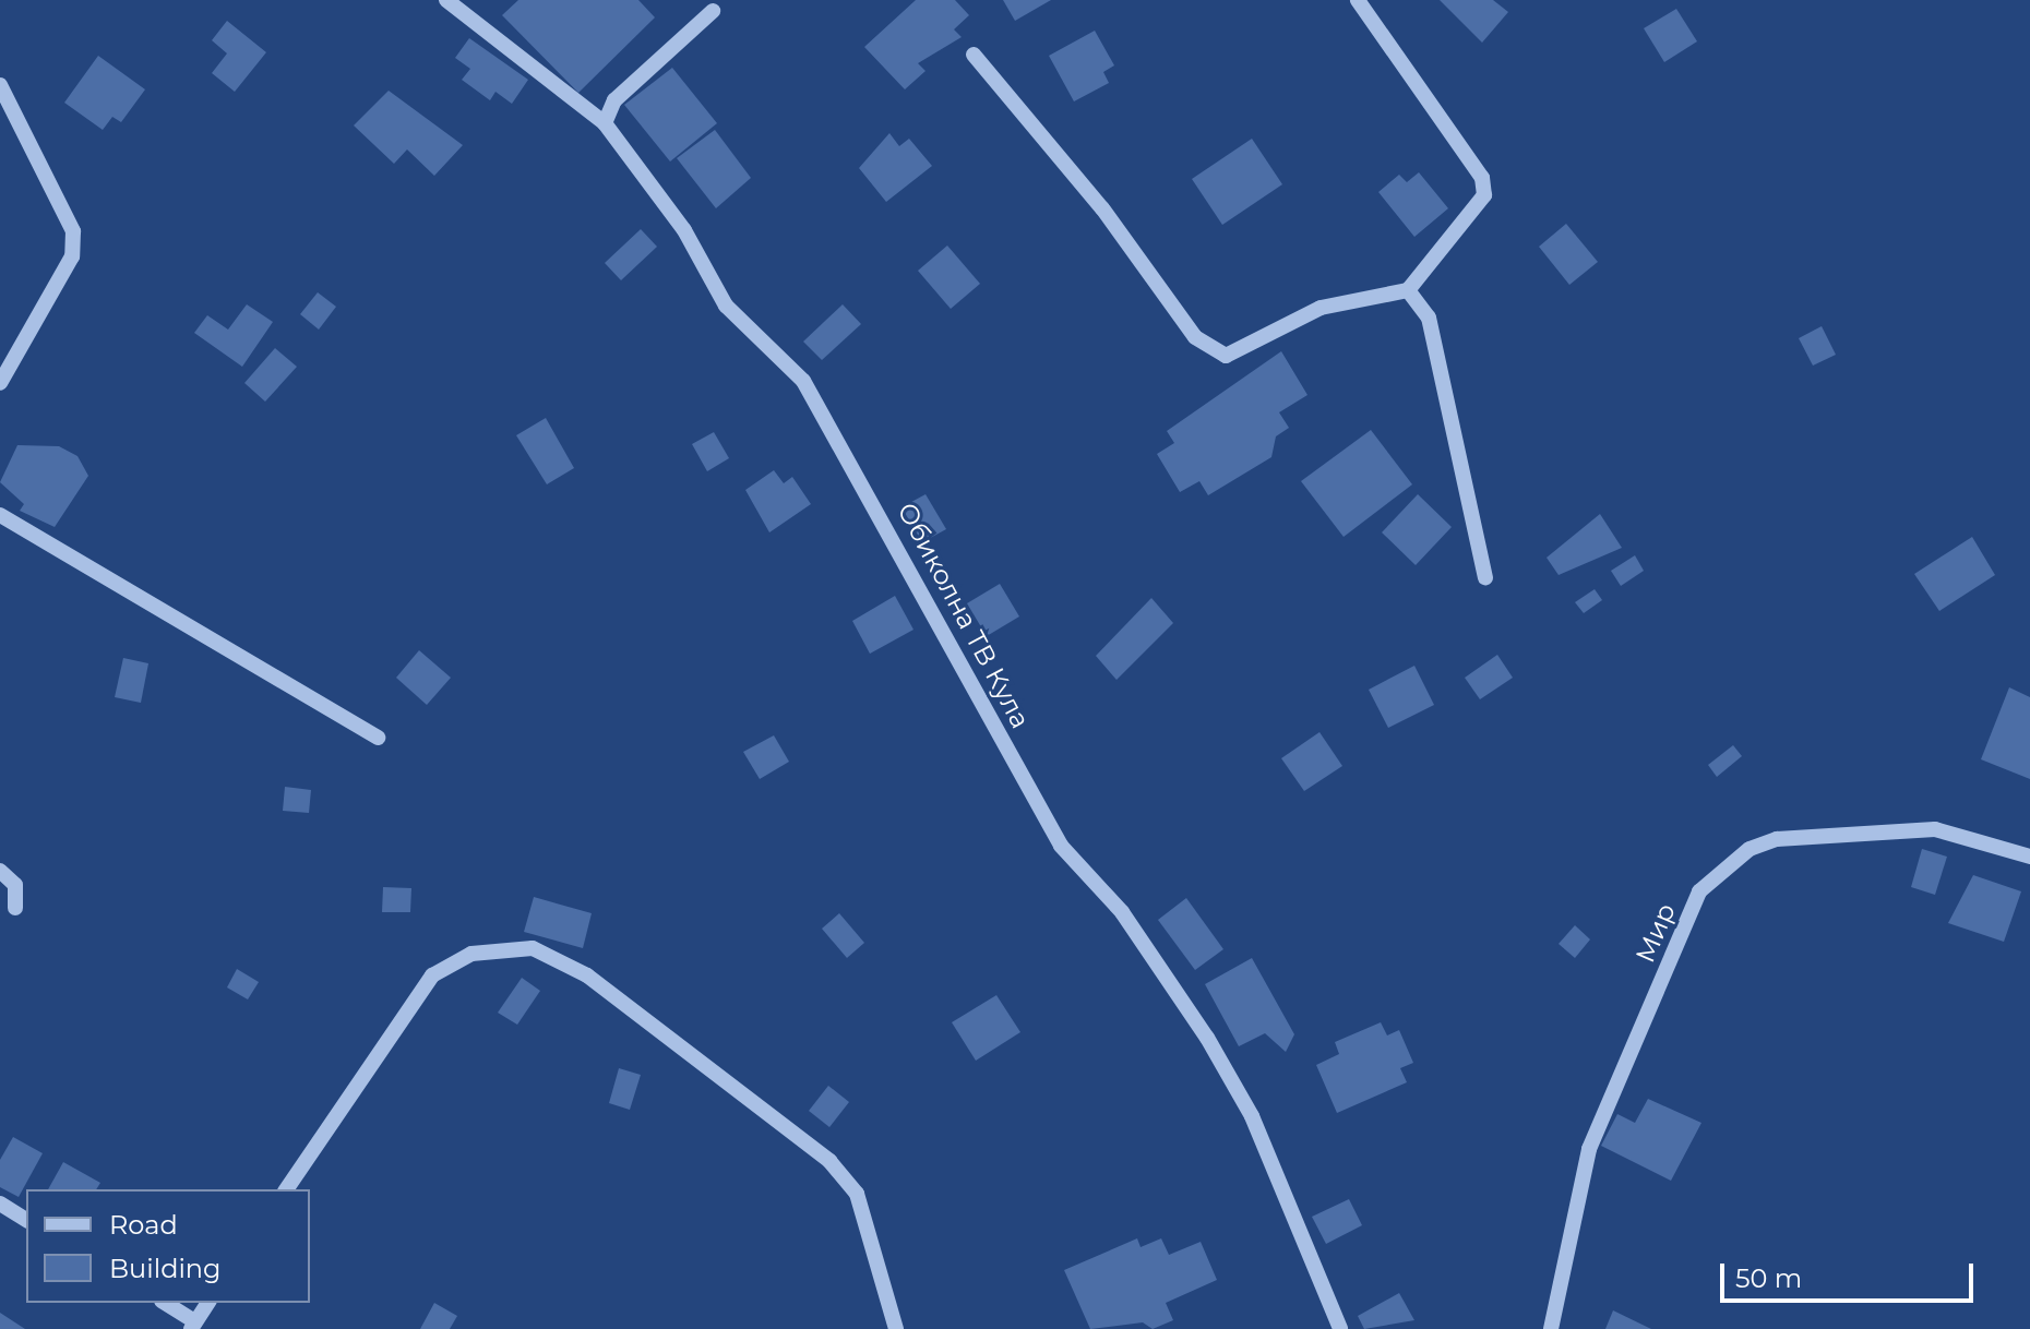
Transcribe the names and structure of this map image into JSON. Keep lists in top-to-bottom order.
{
  "streets": {
    "street": ["Обиколна ТВ Кула", "Мир"]
  },
  "legend": ["Road", "Building"],
  "scale_bar": "50 m"
}
